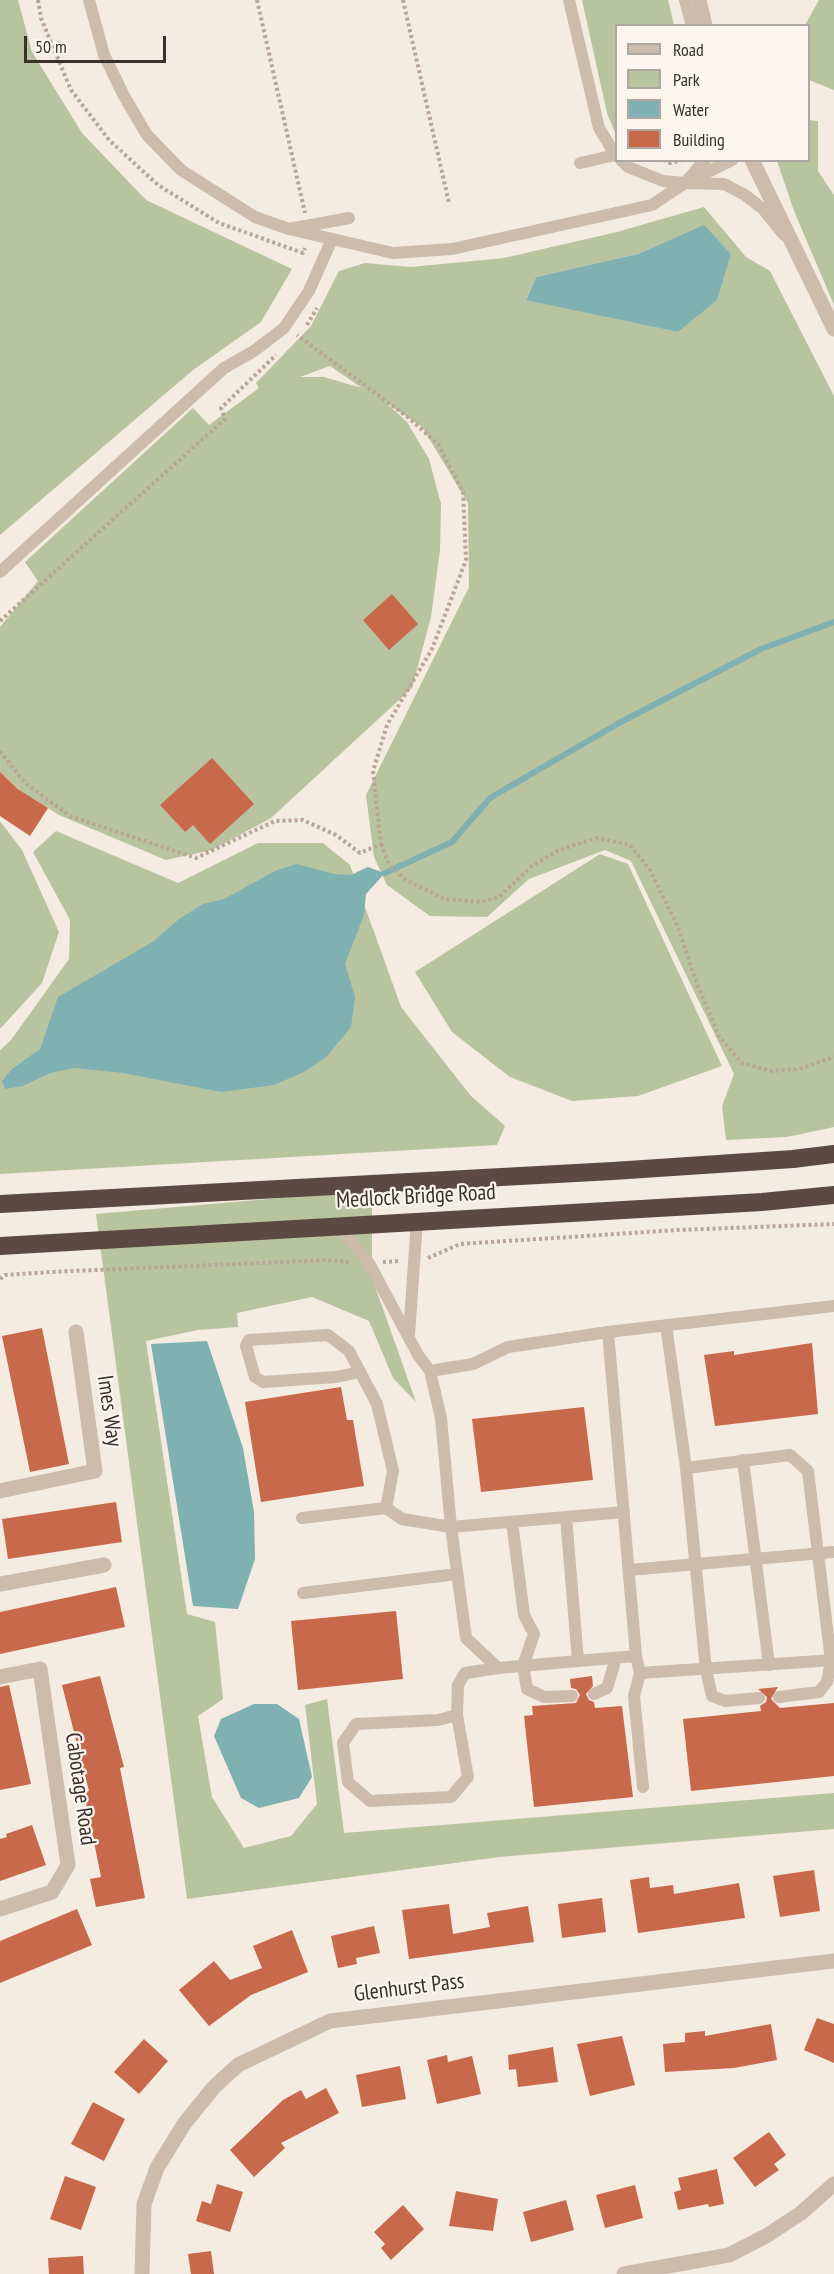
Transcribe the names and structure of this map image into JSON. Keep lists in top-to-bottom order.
{
  "streets": {
    "highway": ["Medlock Bridge Road"],
    "street": ["Imes Way", "Cabotage Road", "Glenhurst Pass"]
  },
  "legend": [
    "Road",
    "Park",
    "Water",
    "Building"
  ],
  "scale_bar": "50 m"
}
